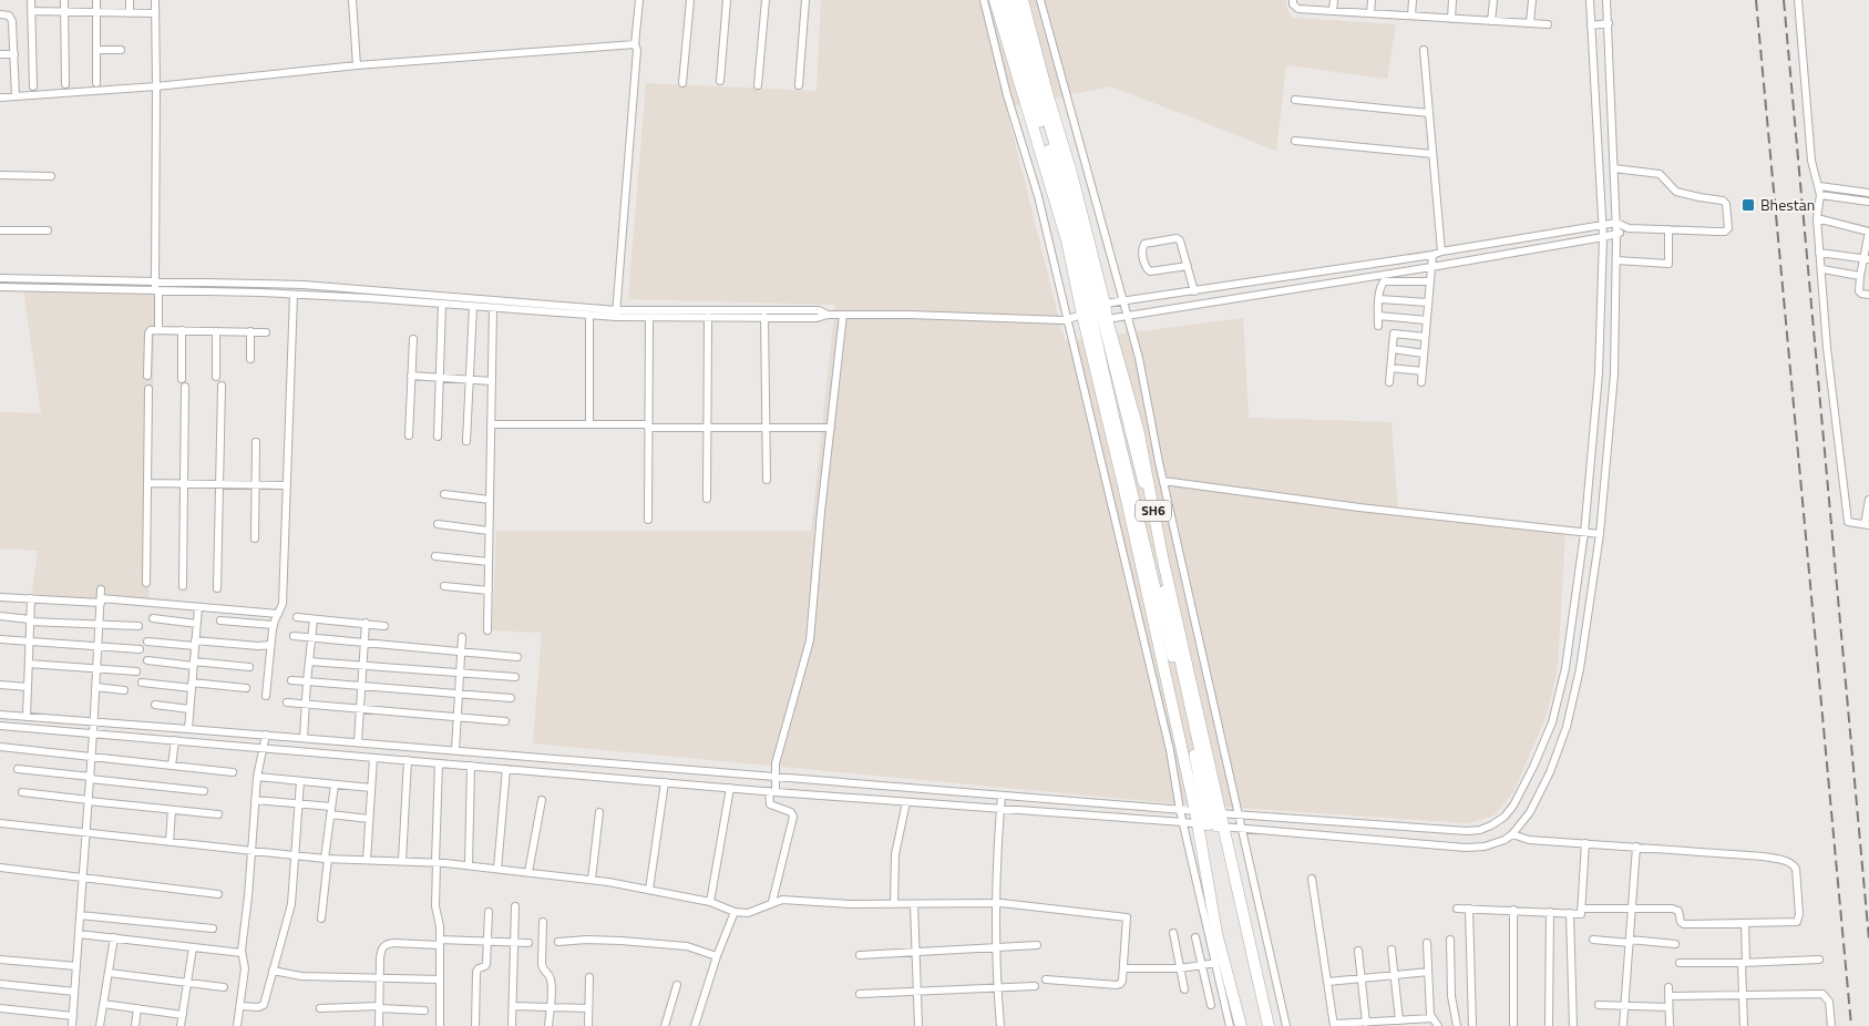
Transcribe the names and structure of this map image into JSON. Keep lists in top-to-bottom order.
{
  "streets": {
    "highway": ["SH6"]
  },
  "places": {
    "transit": ["Bhestan"]
  }
}
